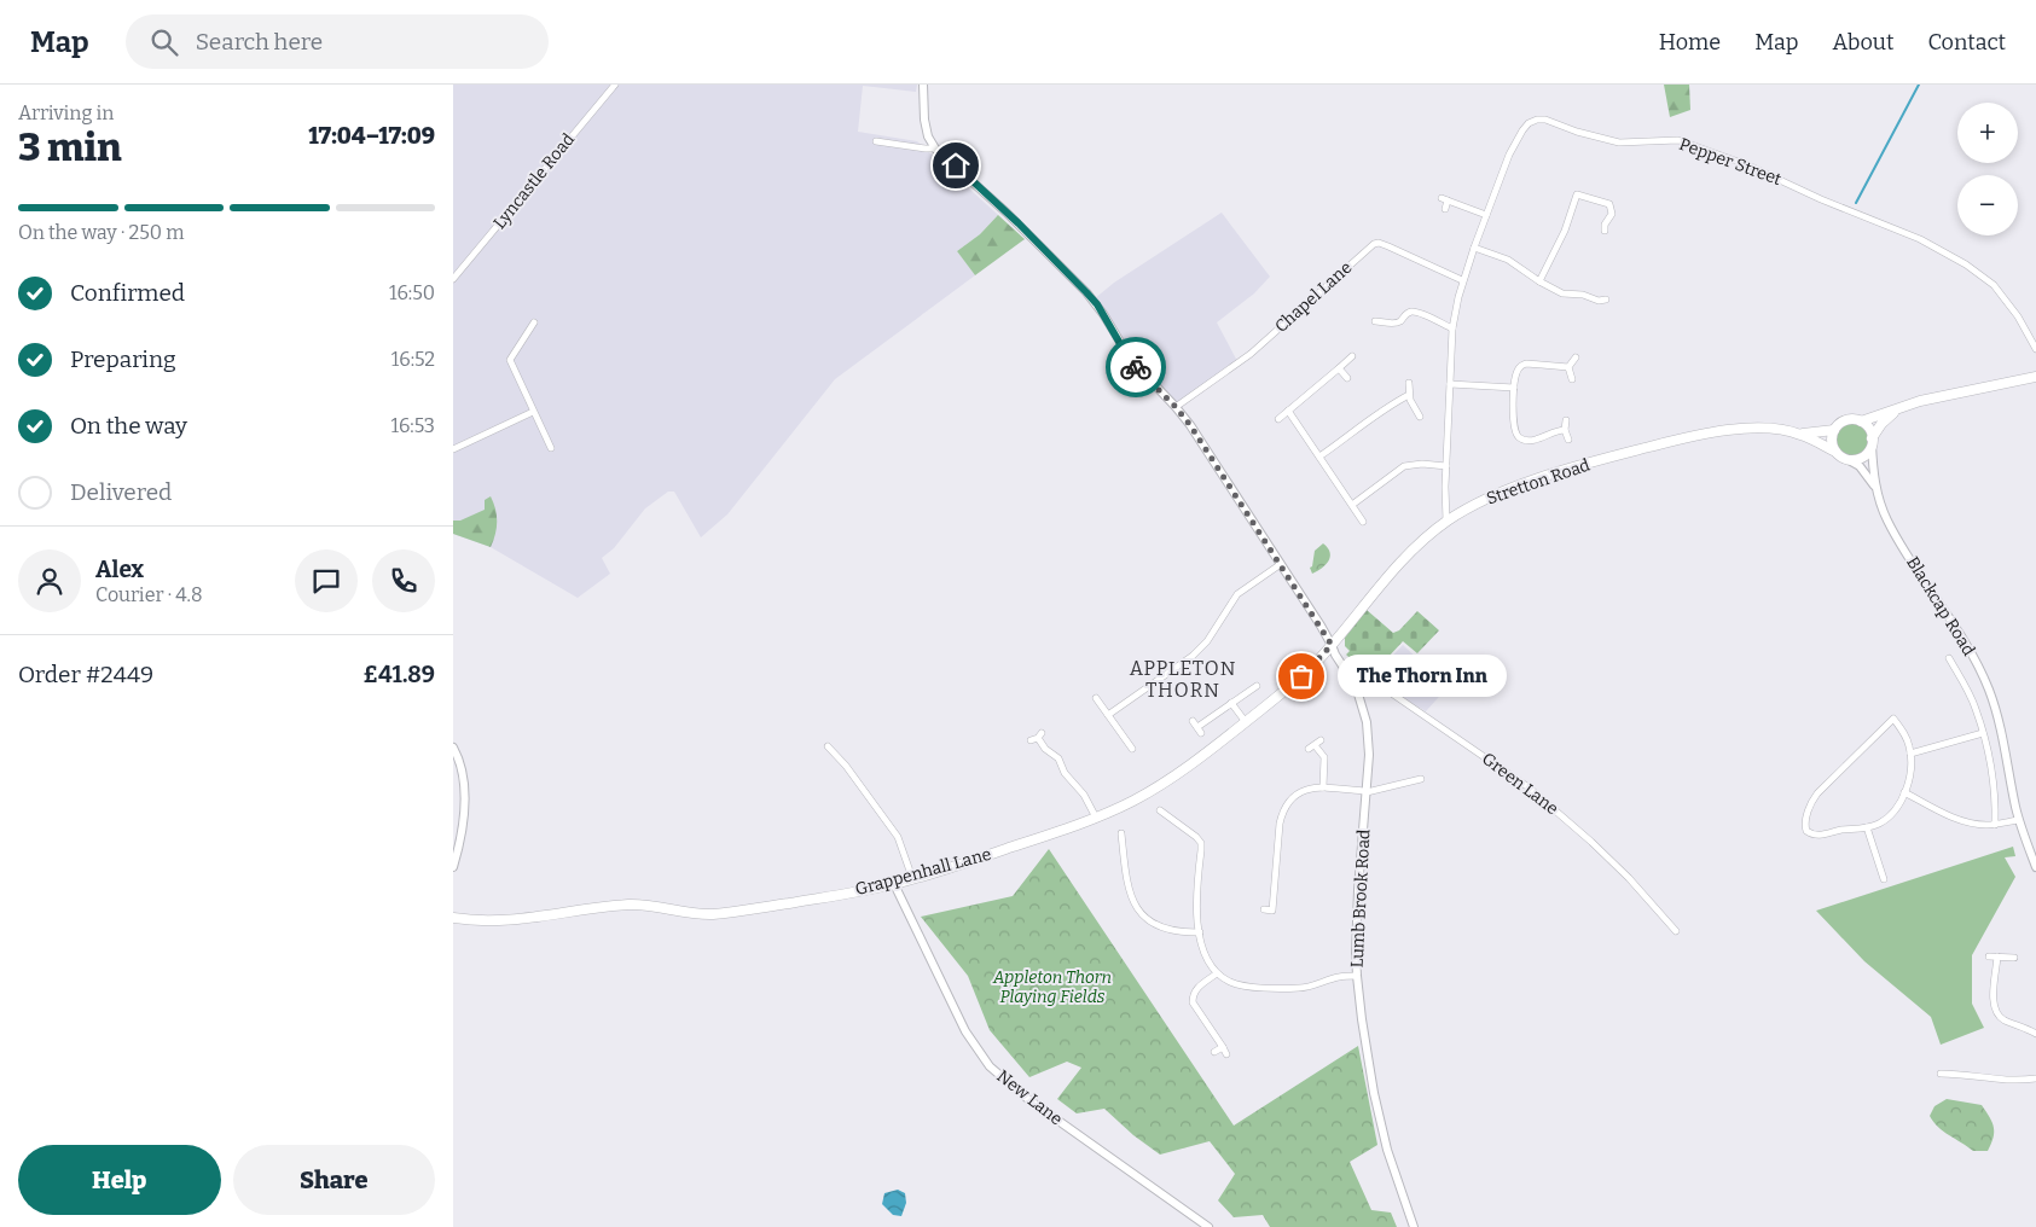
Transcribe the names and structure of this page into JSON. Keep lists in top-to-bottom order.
{
  "streets": {
    "main road": ["Stretton Road", "Grappenhall Lane"],
    "street": [
      "Pepper Street",
      "Lyncastle Road",
      "Chapel Lane",
      "Blackcap Road",
      "Green Lane",
      "Lumb Brook Road",
      "New Lane"
    ]
  },
  "crossings": [
    ["Pepper Street", "Chapel Lane"],
    ["Pepper Street", "Stretton Road"],
    ["Chapel Lane", "Lumb Brook Road"],
    ["Stretton Road", "Blackcap Road"],
    ["Stretton Road", "Grappenhall Lane"],
    ["Stretton Road", "Lumb Brook Road"],
    ["Green Lane", "Lumb Brook Road"],
    ["Grappenhall Lane", "Lumb Brook Road"],
    ["Grappenhall Lane", "New Lane"]
  ],
  "districts": ["APPLETON THORN"],
  "parks": ["Appleton Thorn Playing Fields"],
  "places": ["The Thorn Inn"],
  "page": {
    "header": "Map",
    "search": "Search here",
    "nav": [
      "Home",
      "Map",
      "About",
      "Contact"
    ],
    "heading": ["3 min", "Arriving in", "17:04–17:09"],
    "panel": [
      "Alex",
      "Courier · 4.8",
      "Order #2449",
      "£41.89"
    ],
    "map_buttons": ["+", "−"],
    "bar": "On the way · 250 m",
    "list": [
      ["Confirmed", "16:50"],
      ["Preparing", "16:52"],
      ["On the way", "16:53"],
      "Delivered"
    ],
    "bubble": "The Thorn Inn",
    "buttons": ["Help", "Share"]
  }
}
